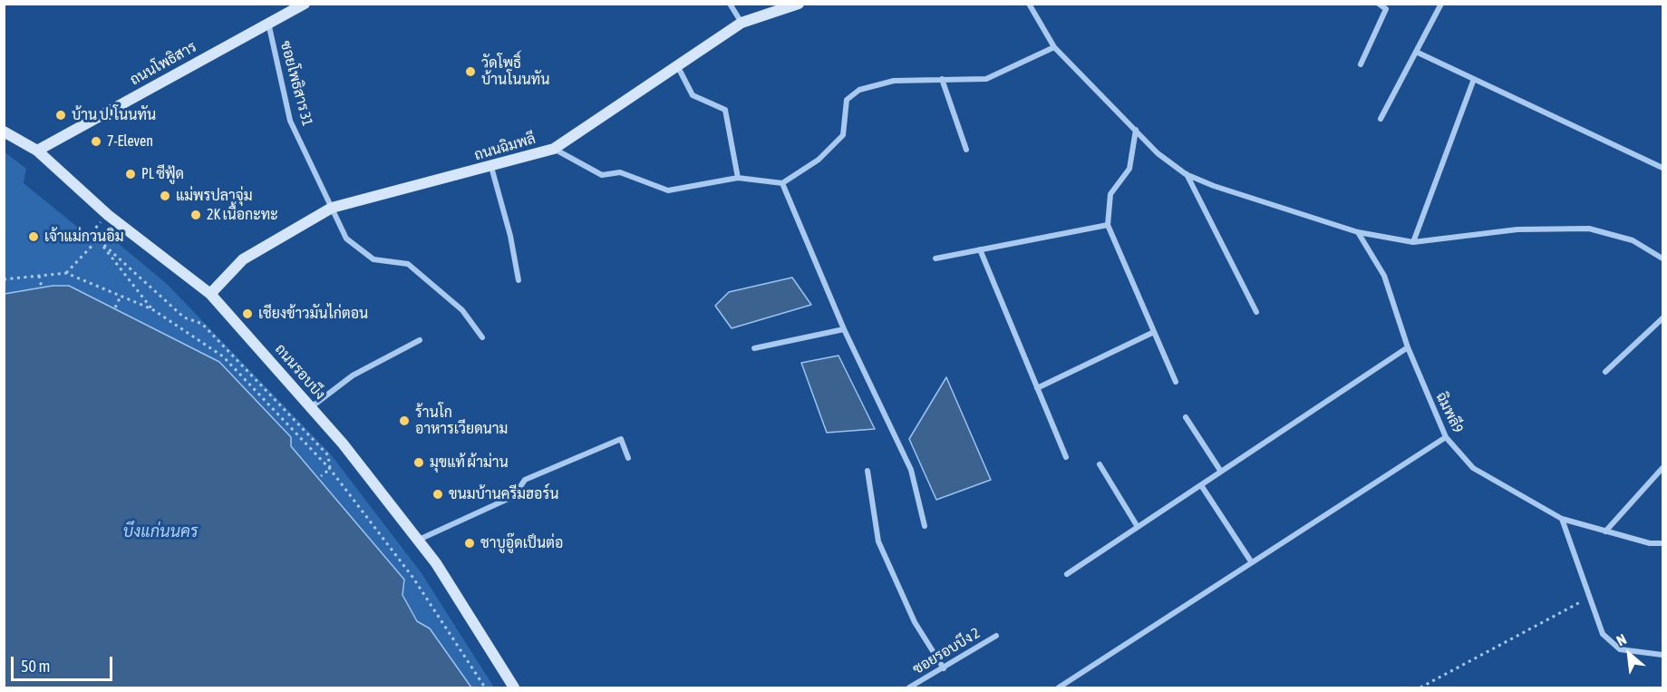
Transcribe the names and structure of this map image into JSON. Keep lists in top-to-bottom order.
{
  "streets": {
    "street": [
      "ถนนโพธิสาร",
      "ซอยโพธิสาร 31",
      "ถนนฉิมพลี",
      "ถนนรอบบึง",
      "ฉิมพลี9",
      "ซอยรอบบึง 2"
    ]
  },
  "crossings": [
    ["ถนนโพธิสาร", "ซอยโพธิสาร 31"],
    ["ถนนโพธิสาร", "ถนนรอบบึง"],
    ["ซอยโพธิสาร 31", "ถนนฉิมพลี"],
    ["ถนนฉิมพลี", "ถนนรอบบึง"]
  ],
  "water": ["บึงแก่นนคร"],
  "places": [
    "วัดโพธิ์ บ้านโนนทัน",
    "บ้าน ป. โนนทัน",
    "7-Eleven",
    "PL ซีฟู้ด",
    "แม่พรปลาจุ่ม",
    "2K เนื้อกะทะ",
    "เจ้าแม่กวนอิม",
    "เชียงข้าวมันไก่ตอน",
    "ร้านโก อาหารเวียดนาม",
    "มุขแท้ ผ้าม่าน",
    "ขนมบ้านครีมฮอร์น",
    "ชาบูอู๊ดเป็นต่อ"
  ],
  "scale_bar": "50 m",
  "north": "top left"
}
